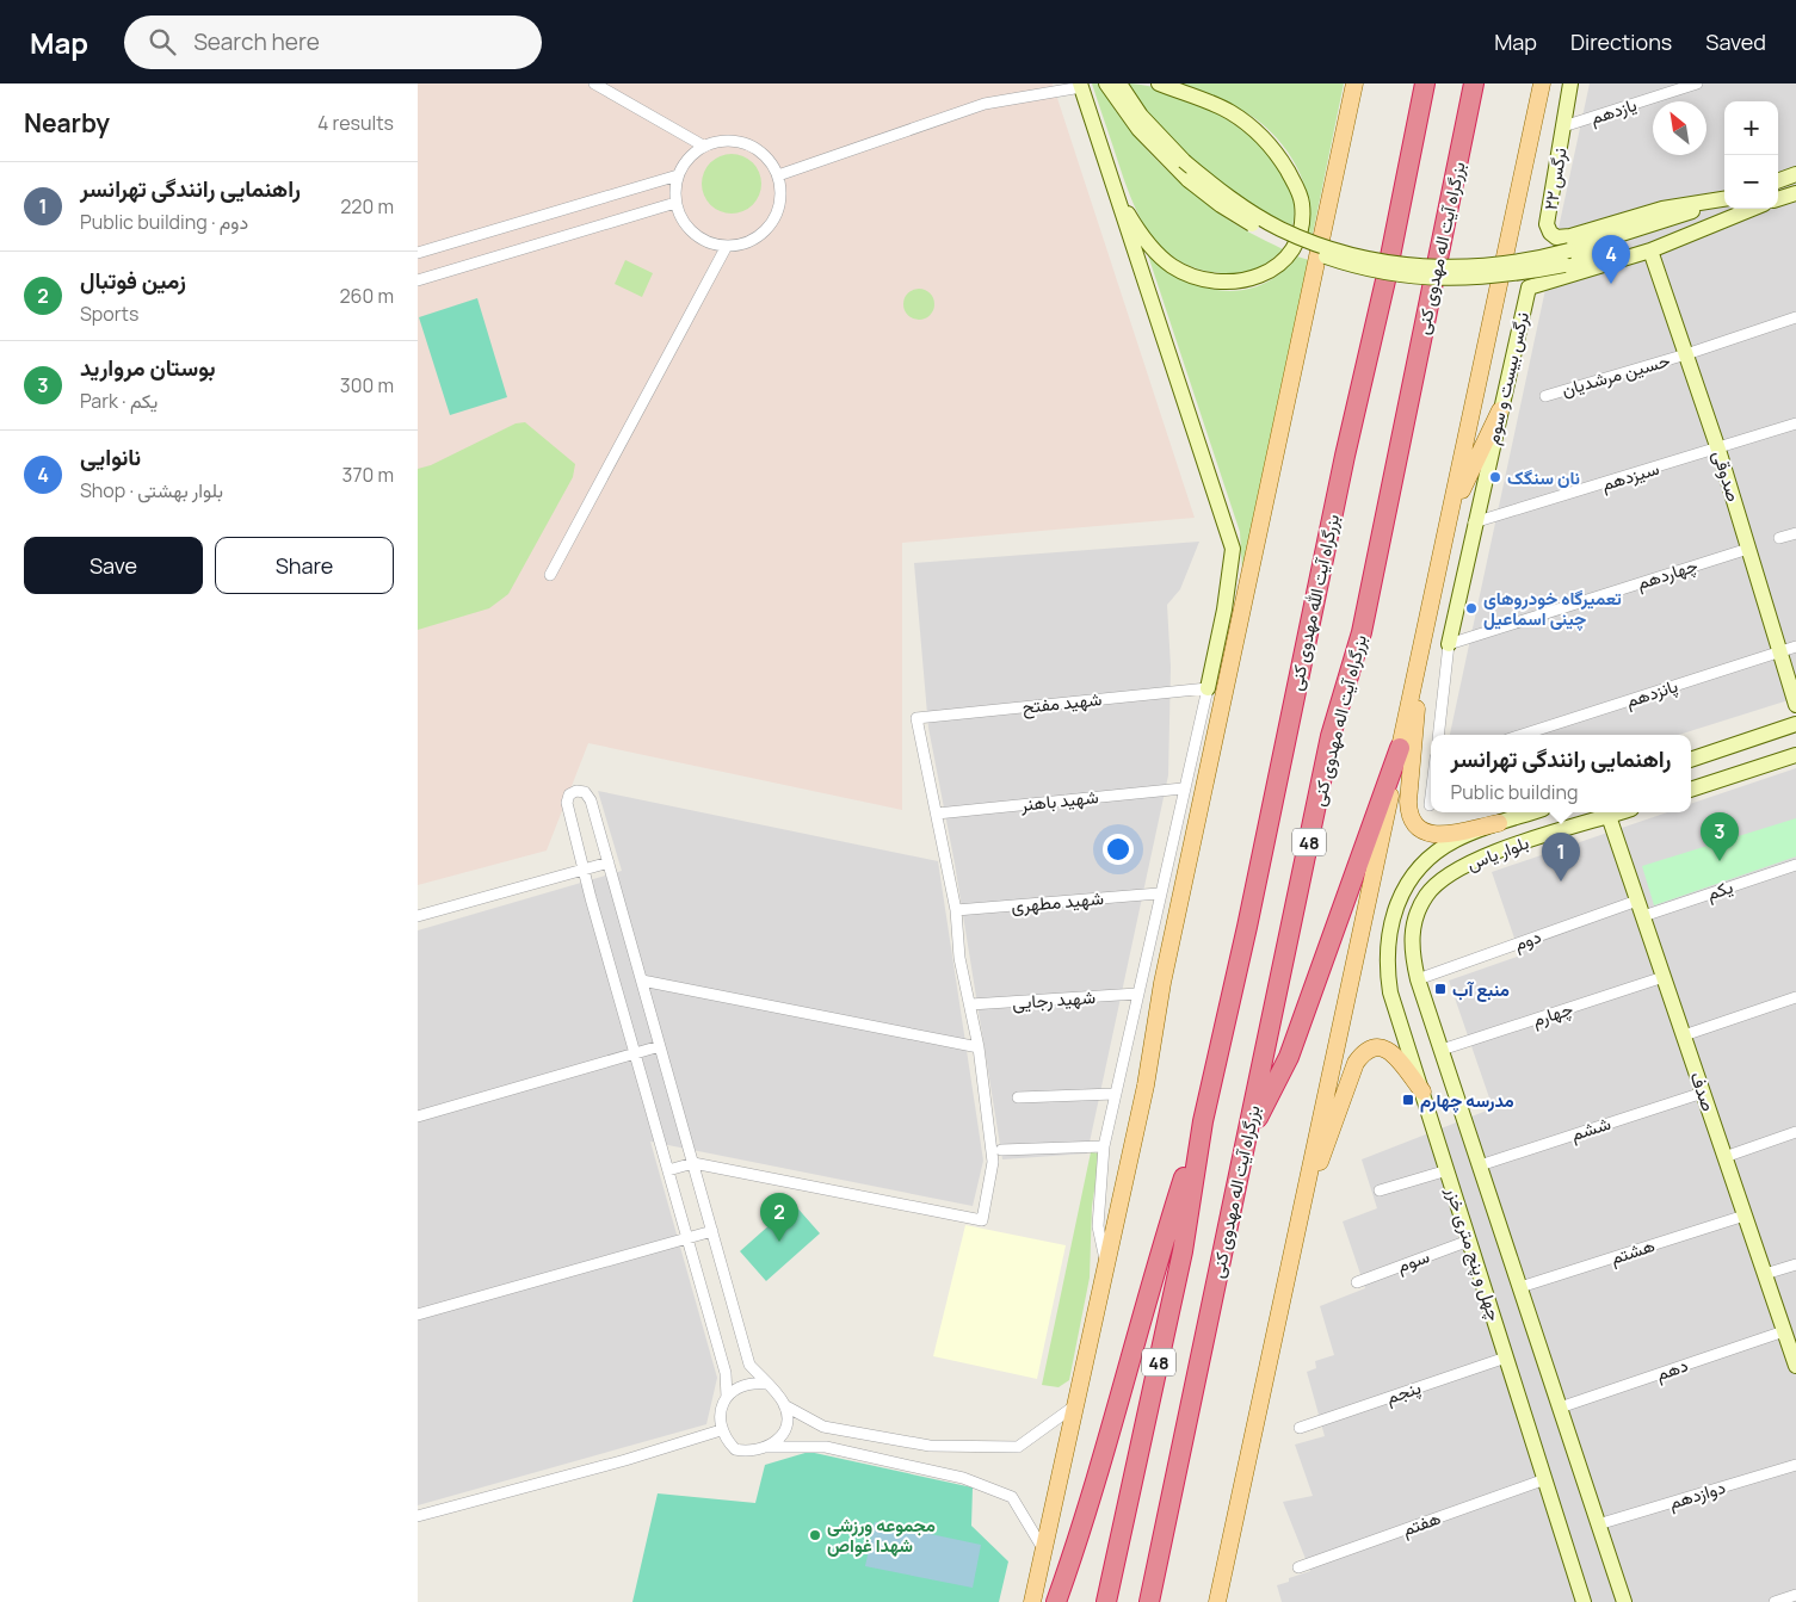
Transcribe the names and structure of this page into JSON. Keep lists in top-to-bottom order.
{
  "streets": {
    "highway": ["بزرگراه آیت اله مهدوی کنی", "بزرگراه آیت الله مهدوی کنی", "48"],
    "main road": [
      "نرگس ۲۲",
      "نرگس بیست و سوم",
      "صدوقی",
      "بلوار یاس",
      "صدف",
      "چهل و پنج متری خزر"
    ],
    "street": [
      "یازدهم",
      "حسین مرشدیان",
      "سیزدهم",
      "چهاردهم",
      "پانزدهم",
      "شهید مفتح",
      "شهید باهنر",
      "یکم",
      "شهید مطهری",
      "دوم",
      "شهید رجایی",
      "چهارم",
      "ششم",
      "هشتم",
      "سوم",
      "دهم",
      "پنجم",
      "دوازدهم",
      "هفتم"
    ]
  },
  "crossings": [
    ["یازدهم", "نرگس ۲۲"],
    ["حسین مرشدیان", "صدوقی"],
    ["نرگس بیست و سوم", "سیزدهم"],
    ["نرگس بیست و سوم", "صدوقی"],
    ["نرگس بیست و سوم", "چهاردهم"],
    ["سیزدهم", "صدوقی"],
    ["صدوقی", "چهاردهم"],
    ["صدوقی", "پانزدهم"],
    ["بزرگراه آیت الله مهدوی کنی", "48"],
    ["شهید مفتح", "شهید باهنر"],
    ["بلوار یاس", "صدف"],
    ["بلوار یاس", "چهل و پنج متری خزر"],
    ["یکم", "صدف"],
    ["دوم", "صدف"],
    ["دوم", "چهل و پنج متری خزر"],
    ["چهارم", "صدف"],
    ["چهارم", "چهل و پنج متری خزر"],
    ["صدف", "ششم"],
    ["صدف", "هشتم"],
    ["صدف", "دهم"],
    ["ششم", "چهل و پنج متری خزر"],
    ["هشتم", "چهل و پنج متری خزر"],
    ["چهل و پنج متری خزر", "سوم"],
    ["چهل و پنج متری خزر", "دهم"],
    ["چهل و پنج متری خزر", "پنجم"],
    ["چهل و پنج متری خزر", "دوازدهم"],
    ["چهل و پنج متری خزر", "هفتم"]
  ],
  "places": {
    "other": ["نان سنگک", "تعمیرگاه خودروهای چینی اسماعیل", "مجموعه ورزشی شهدا غواص"],
    "transit": ["منبع آب", "مدرسه چهارم"]
  },
  "north": "top left",
  "page": {
    "header": "Map",
    "search": "Search here",
    "nav": ["Map", "Directions", "Saved"],
    "heading": ["Nearby", "4 results"],
    "map_buttons": ["+", "−"],
    "list": [
      {
        "mark": "1",
        "name": "راهنمایی رانندگی تهرانسر",
        "note": "Public building · دوم",
        "value": "220 m"
      },
      {
        "mark": "2",
        "name": "زمین فوتبال",
        "note": "Sports",
        "value": "260 m"
      },
      {
        "mark": "3",
        "name": "بوستان مروارید",
        "note": "Park · یکم",
        "value": "300 m"
      },
      {
        "mark": "4",
        "name": "نانوایی",
        "note": "Shop · بلوار بهشتی",
        "value": "370 m"
      }
    ],
    "pins": [
      "4",
      "3",
      "1",
      "2"
    ],
    "buttons": ["Save", "Share"],
    "popup": ["راهنمایی رانندگی تهرانسر", "Public building"]
  }
}
